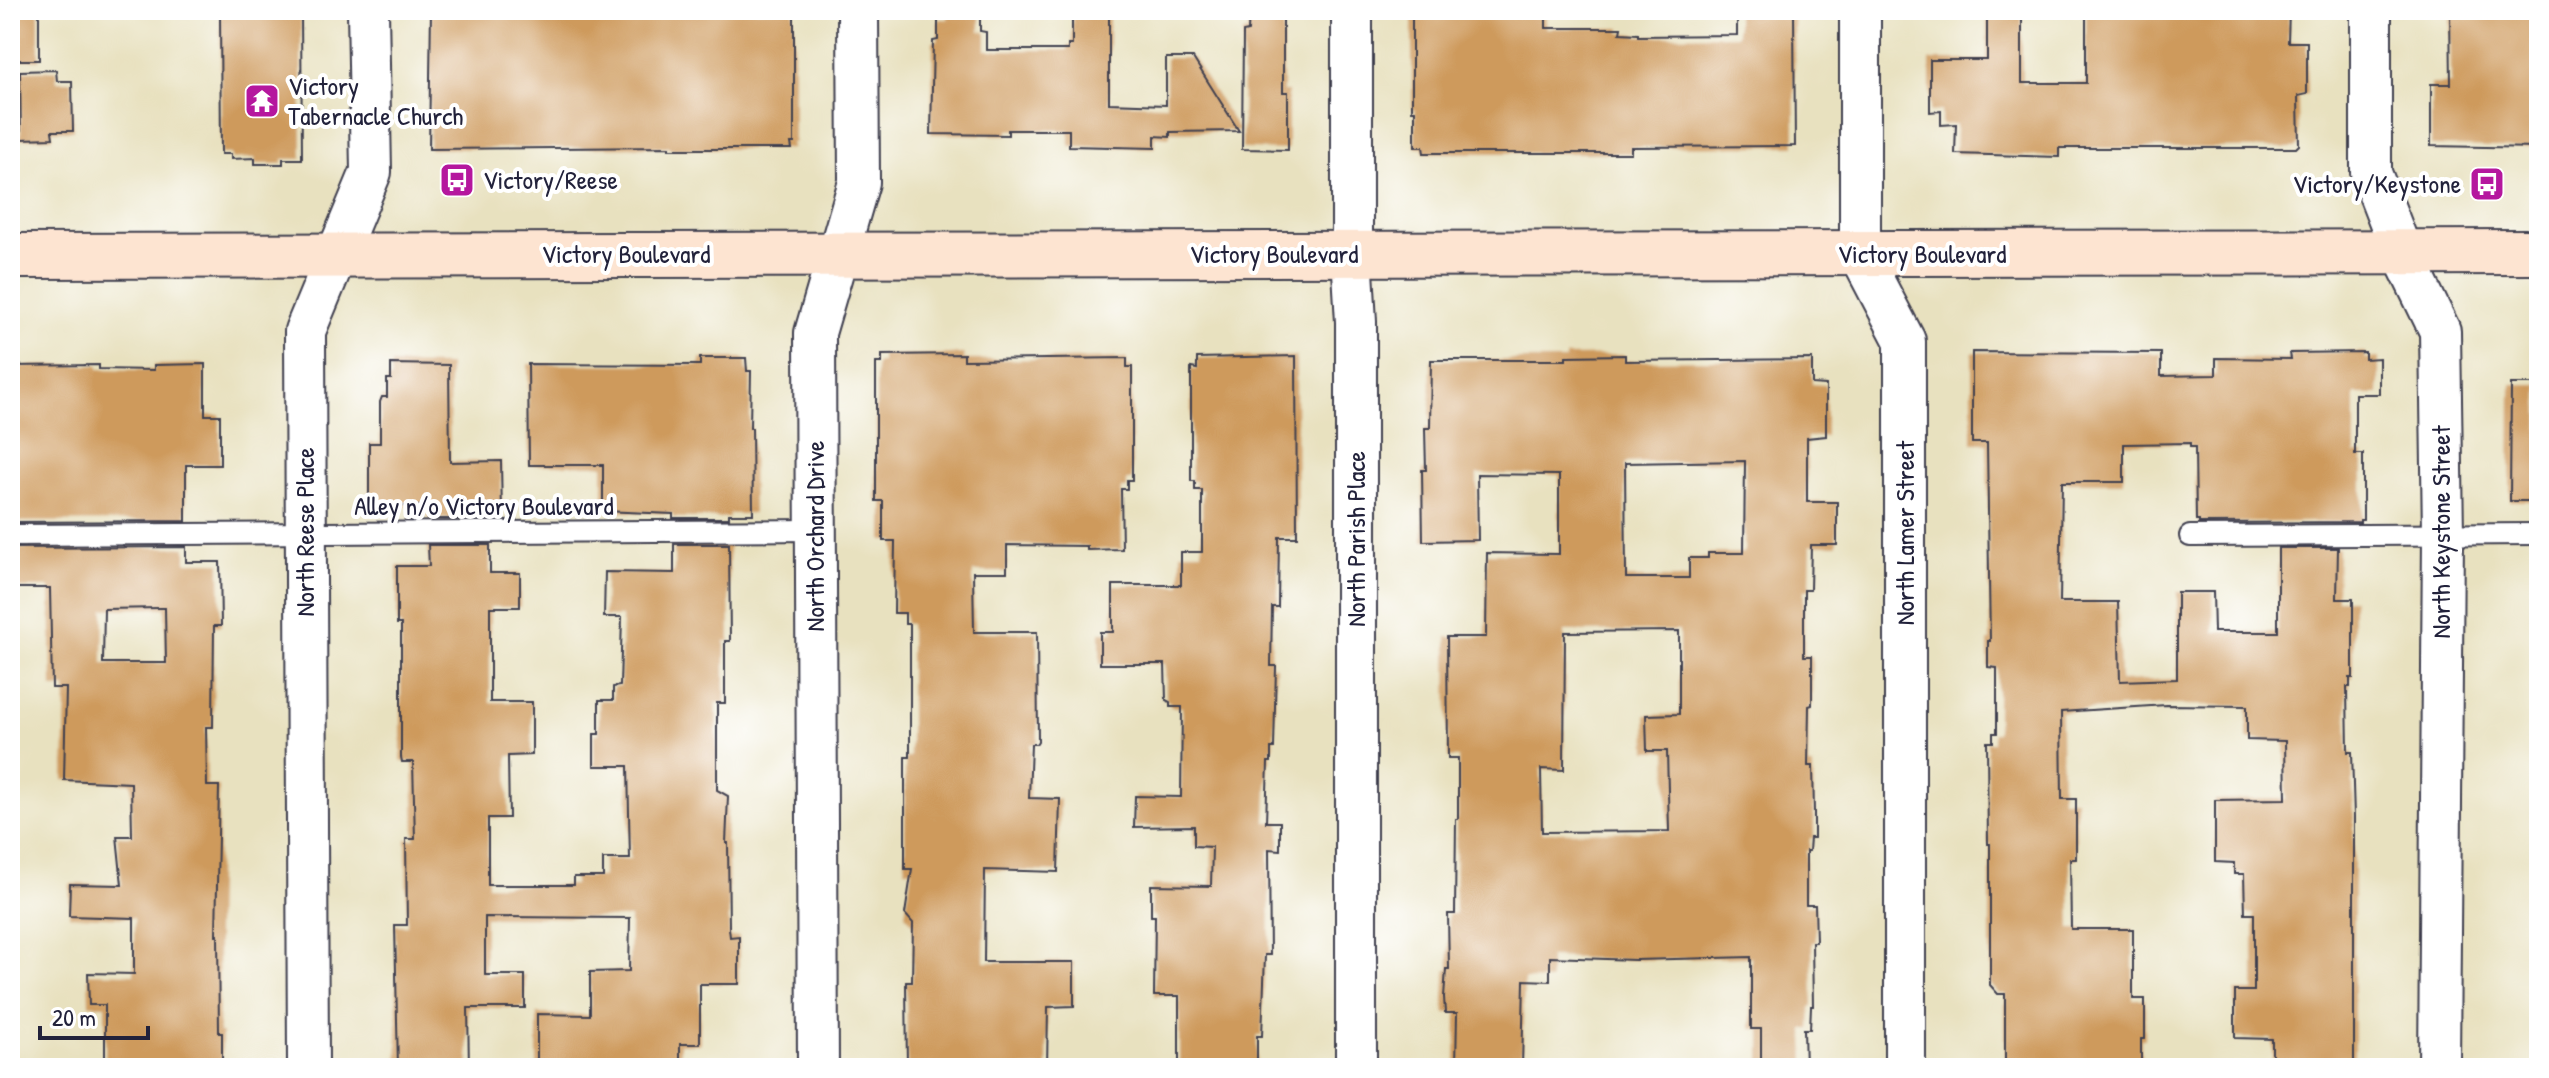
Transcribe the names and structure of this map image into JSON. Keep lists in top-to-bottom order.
{
  "streets": {
    "main road": ["Victory Boulevard"],
    "street": [
      "North Reese Place",
      "North Keystone Street",
      "North Lamer Street",
      "North Orchard Drive",
      "North Parish Place"
    ],
    "lane": ["Alley n/o Victory Boulevard"]
  },
  "crossings": [
    ["Victory Boulevard", "North Reese Place"],
    ["Victory Boulevard", "North Keystone Street"],
    ["Victory Boulevard", "North Lamer Street"],
    ["Victory Boulevard", "North Orchard Drive"],
    ["Victory Boulevard", "North Parish Place"],
    ["Alley n/o Victory Boulevard", "North Reese Place"],
    ["Alley n/o Victory Boulevard", "North Orchard Drive"]
  ],
  "places": {
    "temple": ["Victory Tabernacle Church"],
    "bus stop": ["Victory/Reese", "Victory/Keystone"]
  },
  "scale_bar": "20 m"
}
